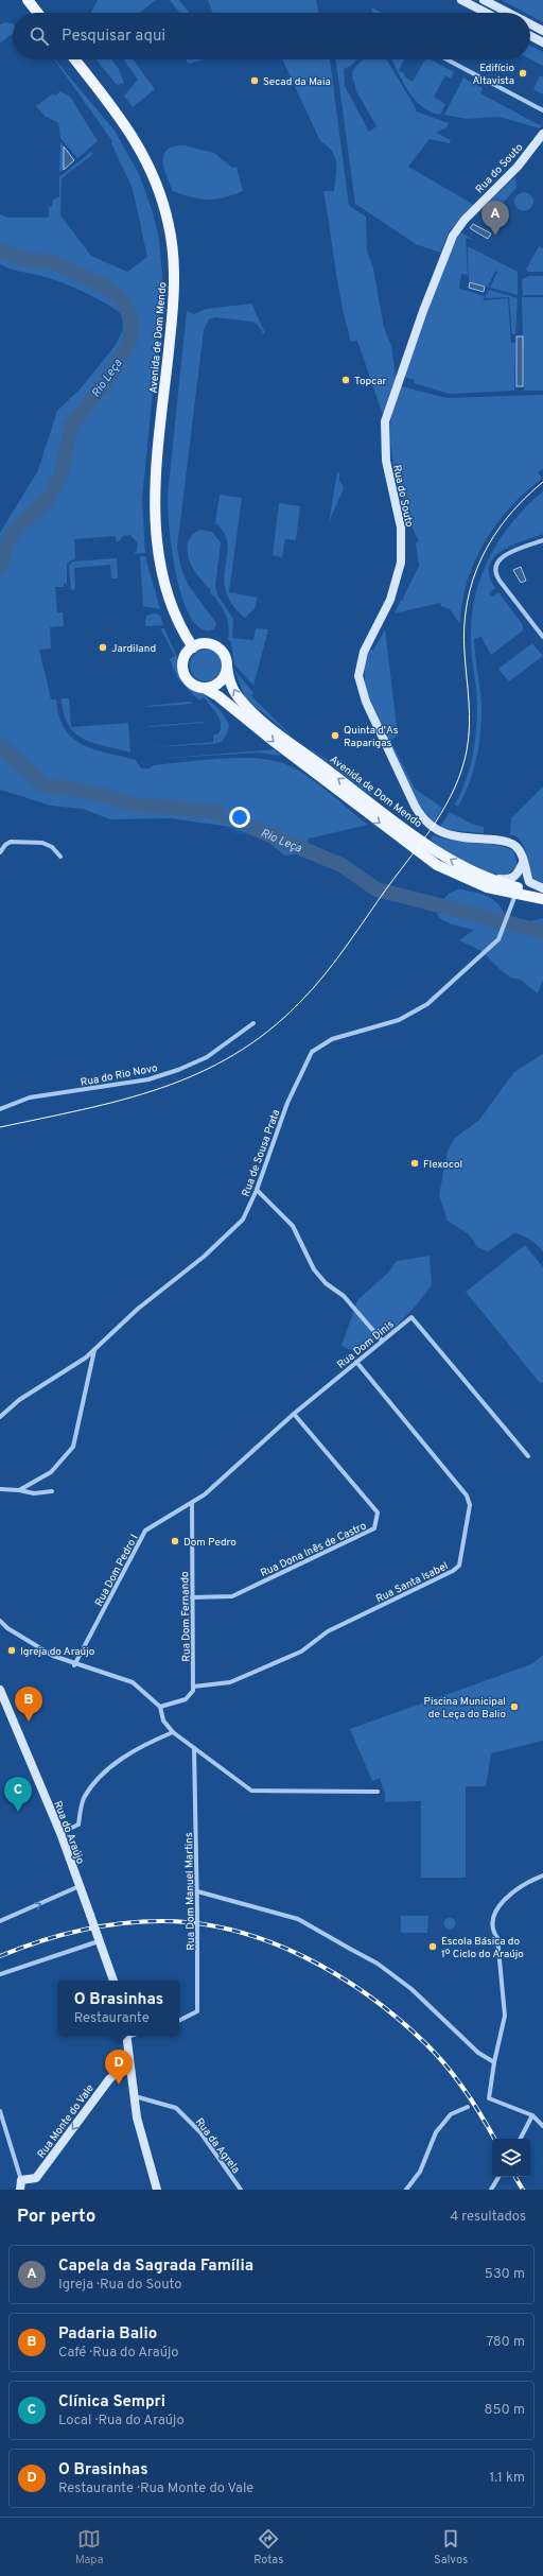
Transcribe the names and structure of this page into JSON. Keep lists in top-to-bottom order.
{
  "streets": {
    "main road": ["Avenida de Dom Mendo"],
    "street": [
      "Rua do Souto",
      "Rua do Rio Novo",
      "Rua de Sousa Prata",
      "Rua Dom Dinis",
      "Rua Dona Inês de Castro",
      "Rua Dom Pedro I",
      "Rua Santa Isabel",
      "Rua Dom Fernando",
      "Rua do Araújo",
      "Rua Dom Manuel Martins",
      "Rua Monte do Vale",
      "Rua da Agrela"
    ]
  },
  "crossings": [
    ["Rua do Souto", "Avenida de Dom Mendo"],
    ["Rua Dom Dinis", "Rua Dona Inês de Castro"],
    ["Rua Dom Dinis", "Rua Dom Pedro I"],
    ["Rua Dom Dinis", "Rua Santa Isabel"],
    ["Rua Dom Dinis", "Rua Dom Fernando"],
    ["Rua Dona Inês de Castro", "Rua Dom Fernando"],
    ["Rua Dom Pedro I", "Rua Dom Fernando"],
    ["Rua Santa Isabel", "Rua Dom Fernando"]
  ],
  "one_way": ["Rua Monte do Vale"],
  "water": ["Rio Leça"],
  "places": [
    "Edifício Altavista",
    "Secad da Maia",
    "Topcar",
    "Jardiland",
    "Quinta d'As Raparigas",
    "Flexocol",
    "Dom Pedro",
    "Igreja do Araújo",
    "Piscina Municipal de Leça do Balio",
    "Escola Básica do 1º Ciclo do Araújo"
  ],
  "page": {
    "search": "Pesquisar aqui",
    "pins": [
      "A",
      "B",
      "C",
      "D"
    ],
    "popup": ["O Brasinhas", "Restaurante"],
    "heading": ["Por perto", "4 resultados"],
    "list": [
      {
        "mark": "A",
        "name": "Capela da Sagrada Família",
        "note": "Igreja · Rua do Souto",
        "value": "530 m"
      },
      {
        "mark": "B",
        "name": "Padaria Balio",
        "note": "Café · Rua do Araújo",
        "value": "780 m"
      },
      {
        "mark": "C",
        "name": "Clínica Sempri",
        "note": "Local · Rua do Araújo",
        "value": "850 m"
      },
      {
        "mark": "D",
        "name": "O Brasinhas",
        "note": "Restaurante · Rua Monte do Vale",
        "value": "1.1 km"
      }
    ],
    "nav": ["Mapa", "Rotas", "Salvos"]
  }
}
